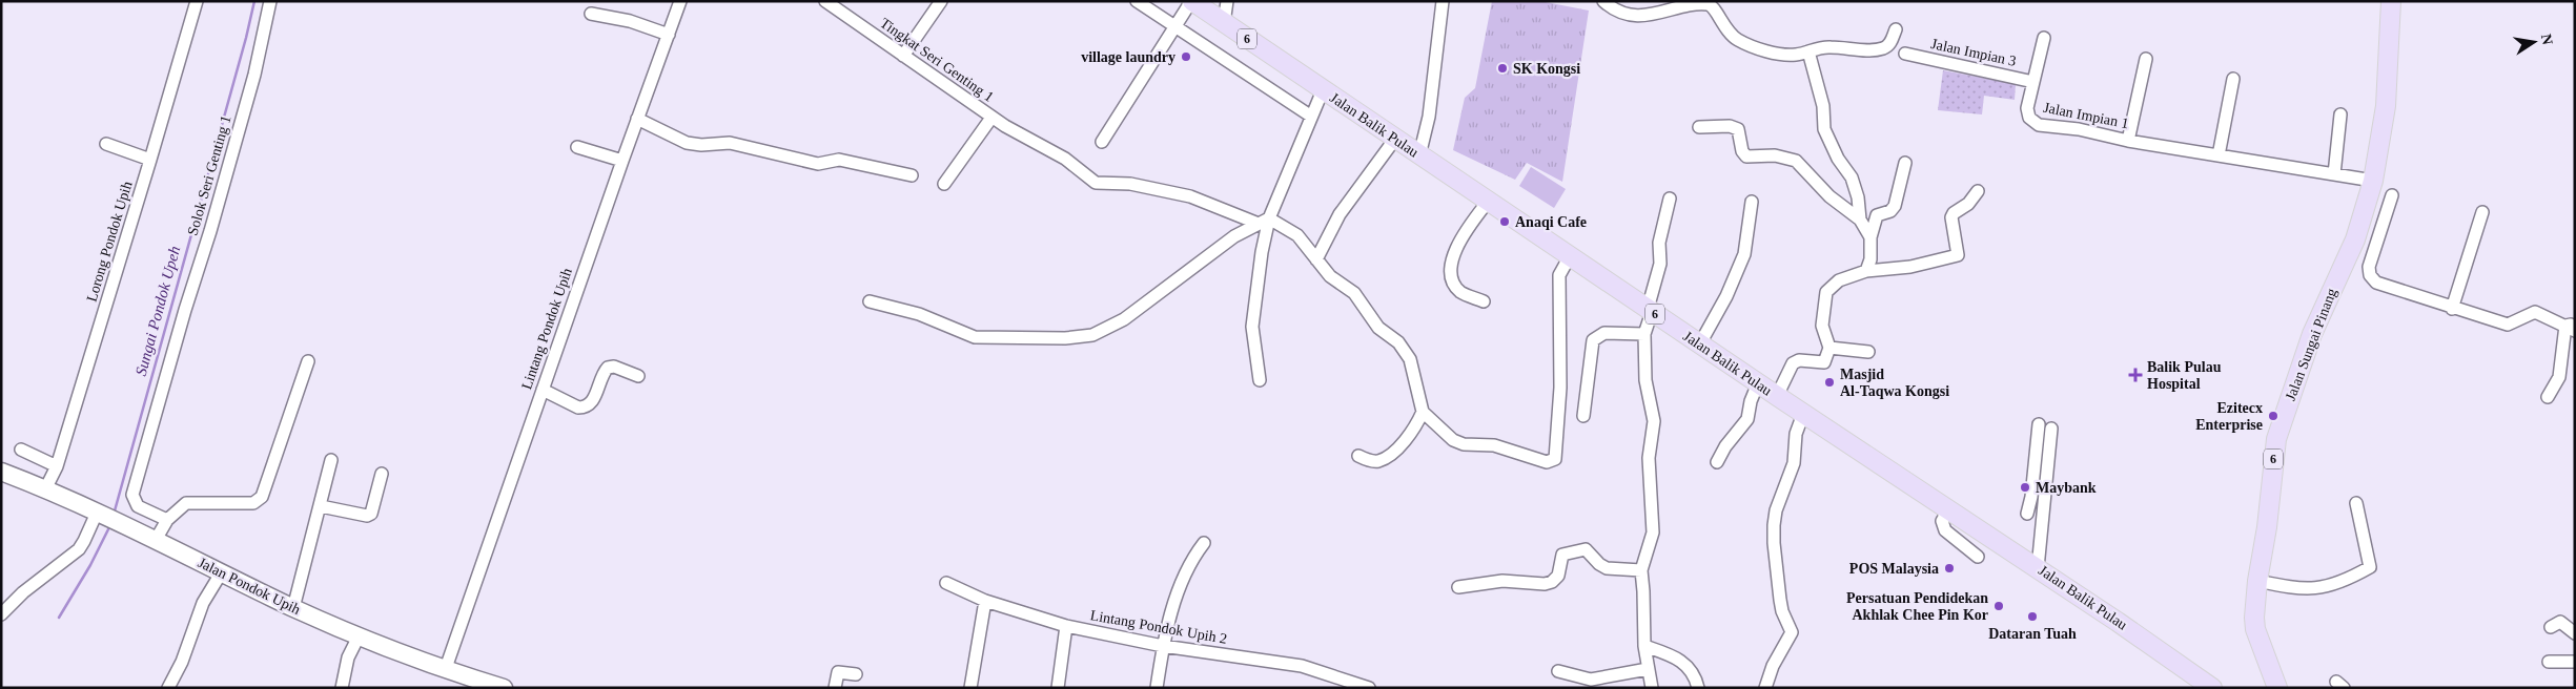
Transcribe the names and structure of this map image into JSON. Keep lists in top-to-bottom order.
{
  "streets": {
    "main road": [
      "6",
      "Jalan Balik Pulau",
      "Jalan Sungai Pinang",
      "Jalan Pondok Upih"
    ],
    "street": [
      "Jalan Impian 3",
      "Tingkat Seri Genting 1",
      "Jalan Impian 1",
      "Solok Seri Genting 1",
      "Lorong Pondok Upih",
      "Lintang Pondok Upih",
      "Lintang Pondok Upih 2"
    ]
  },
  "crossings": [
    ["Jalan Impian 3", "Jalan Impian 1"],
    ["Jalan Impian 1", "Jalan Sungai Pinang"],
    ["Lorong Pondok Upih", "Jalan Pondok Upih"],
    ["Lintang Pondok Upih", "Jalan Pondok Upih"]
  ],
  "water": ["Sungai Pondok Upeh"],
  "places": {
    "other": [
      "village laundry",
      "SK Kongsi",
      "Anaqi Cafe",
      "Masjid Al-Taqwa Kongsi",
      "Ezitecx Enterprise",
      "Maybank",
      "POS Malaysia",
      "Persatuan Pendidekan Akhlak Chee Pin Kor",
      "Dataran Tuah"
    ],
    "health": ["Balik Pulau Hospital"]
  },
  "north": "right"
}
